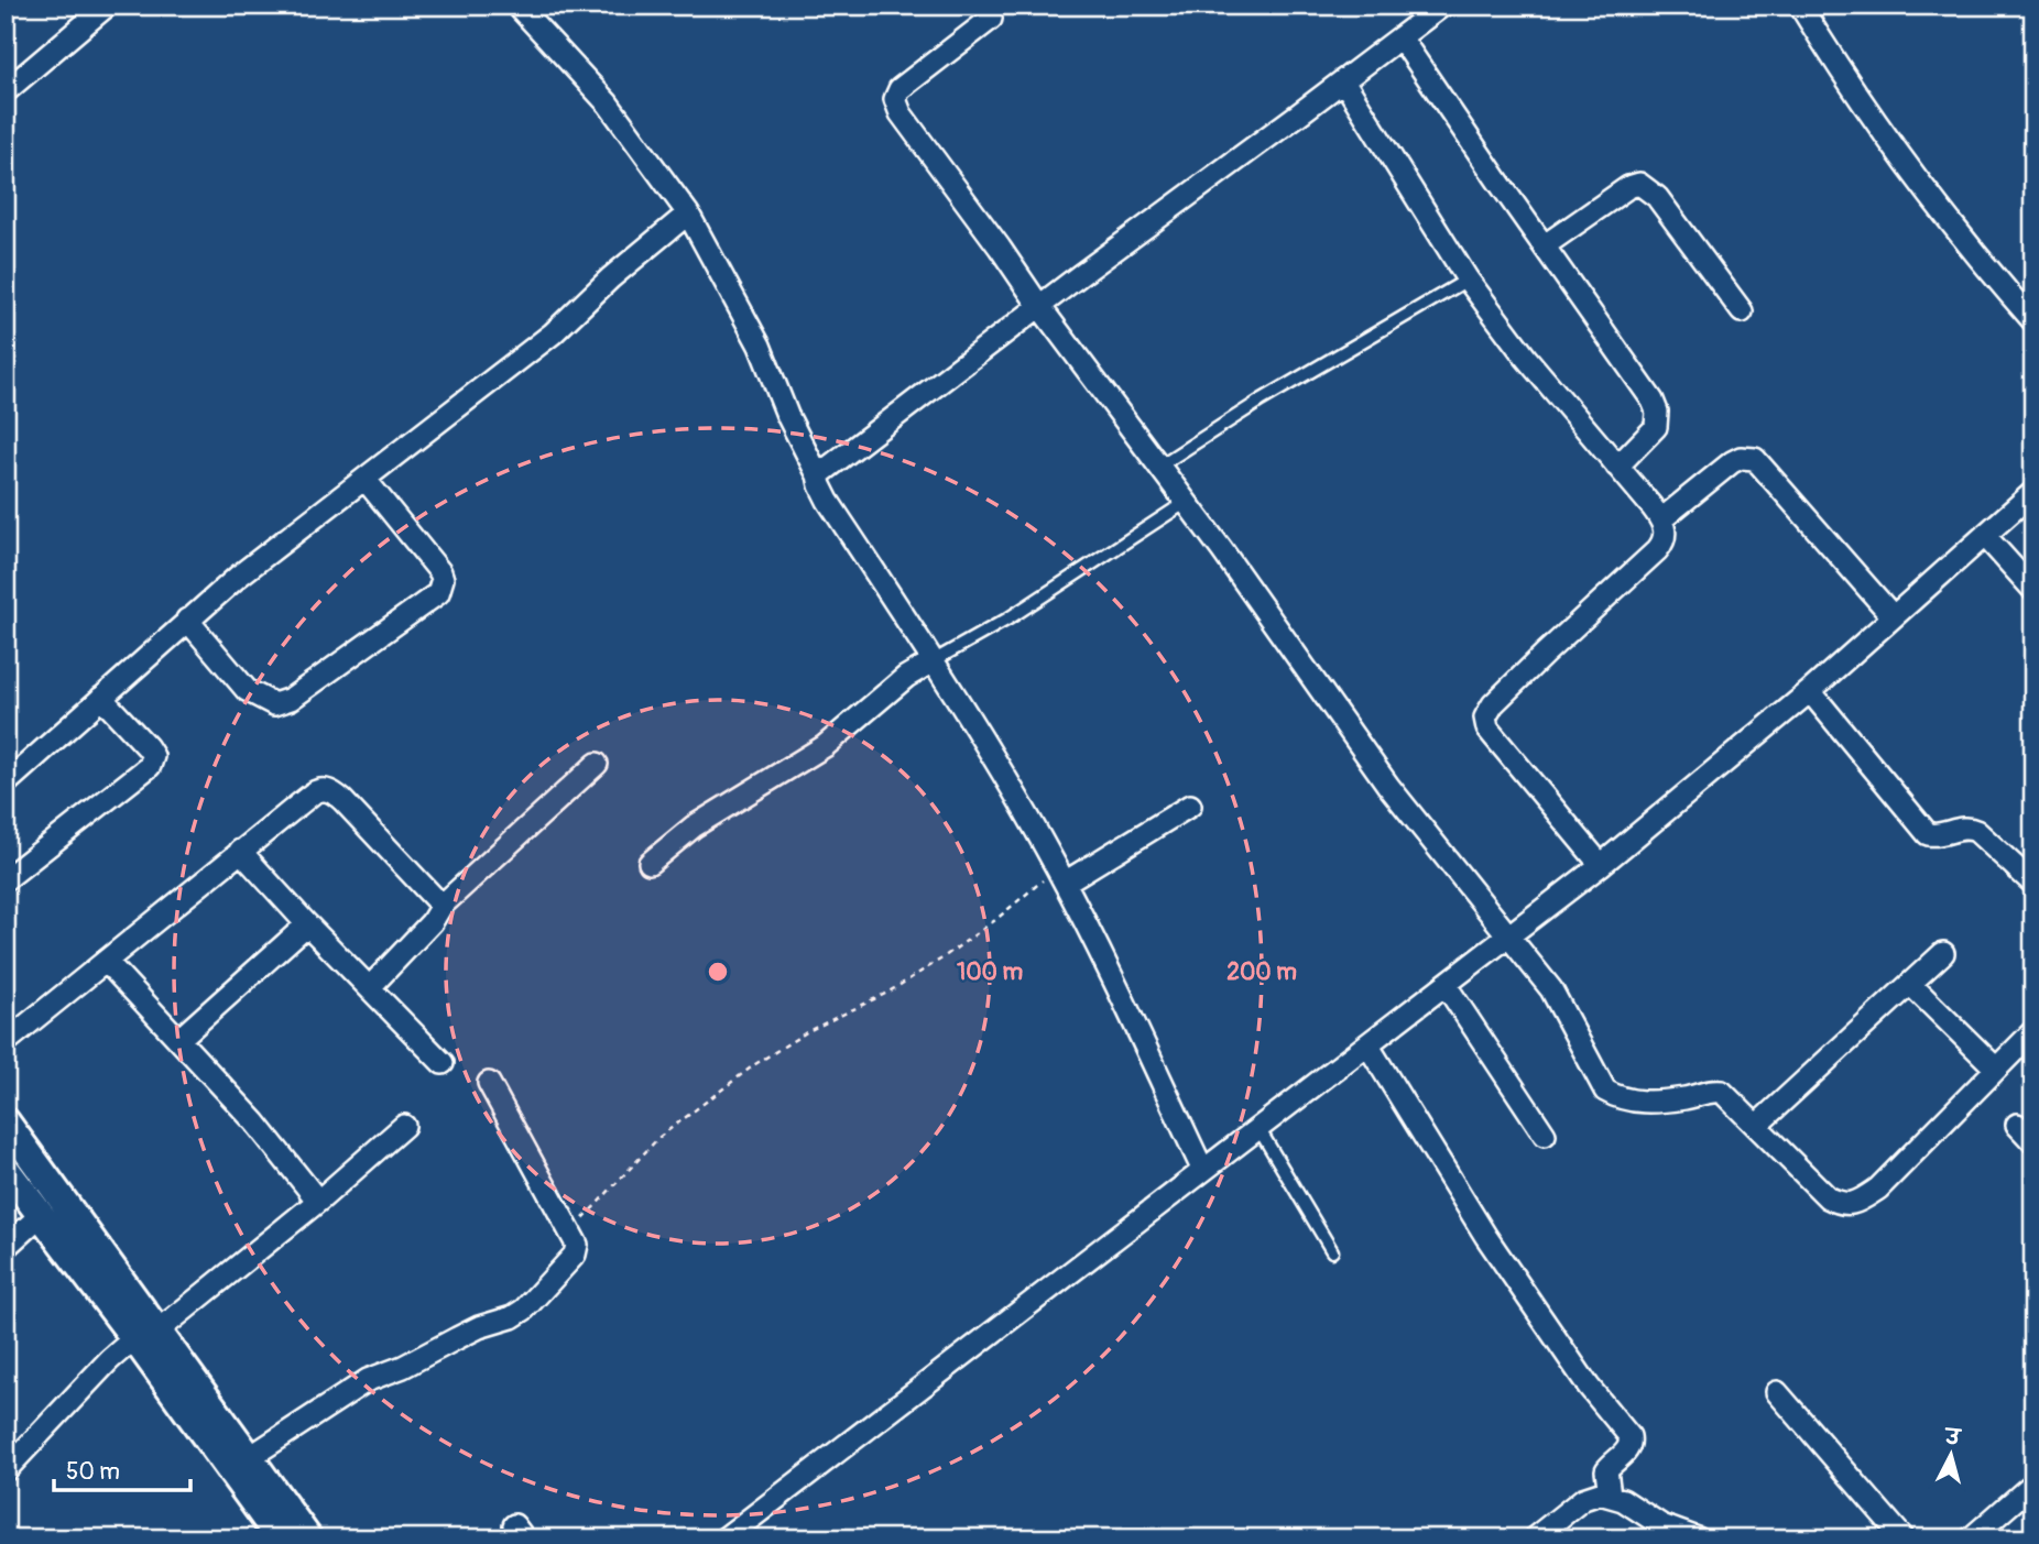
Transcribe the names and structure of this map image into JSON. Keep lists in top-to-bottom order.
{
  "scale_bar": "50 m",
  "north": "top",
  "rings": ["100 m", "200 m"]
}
